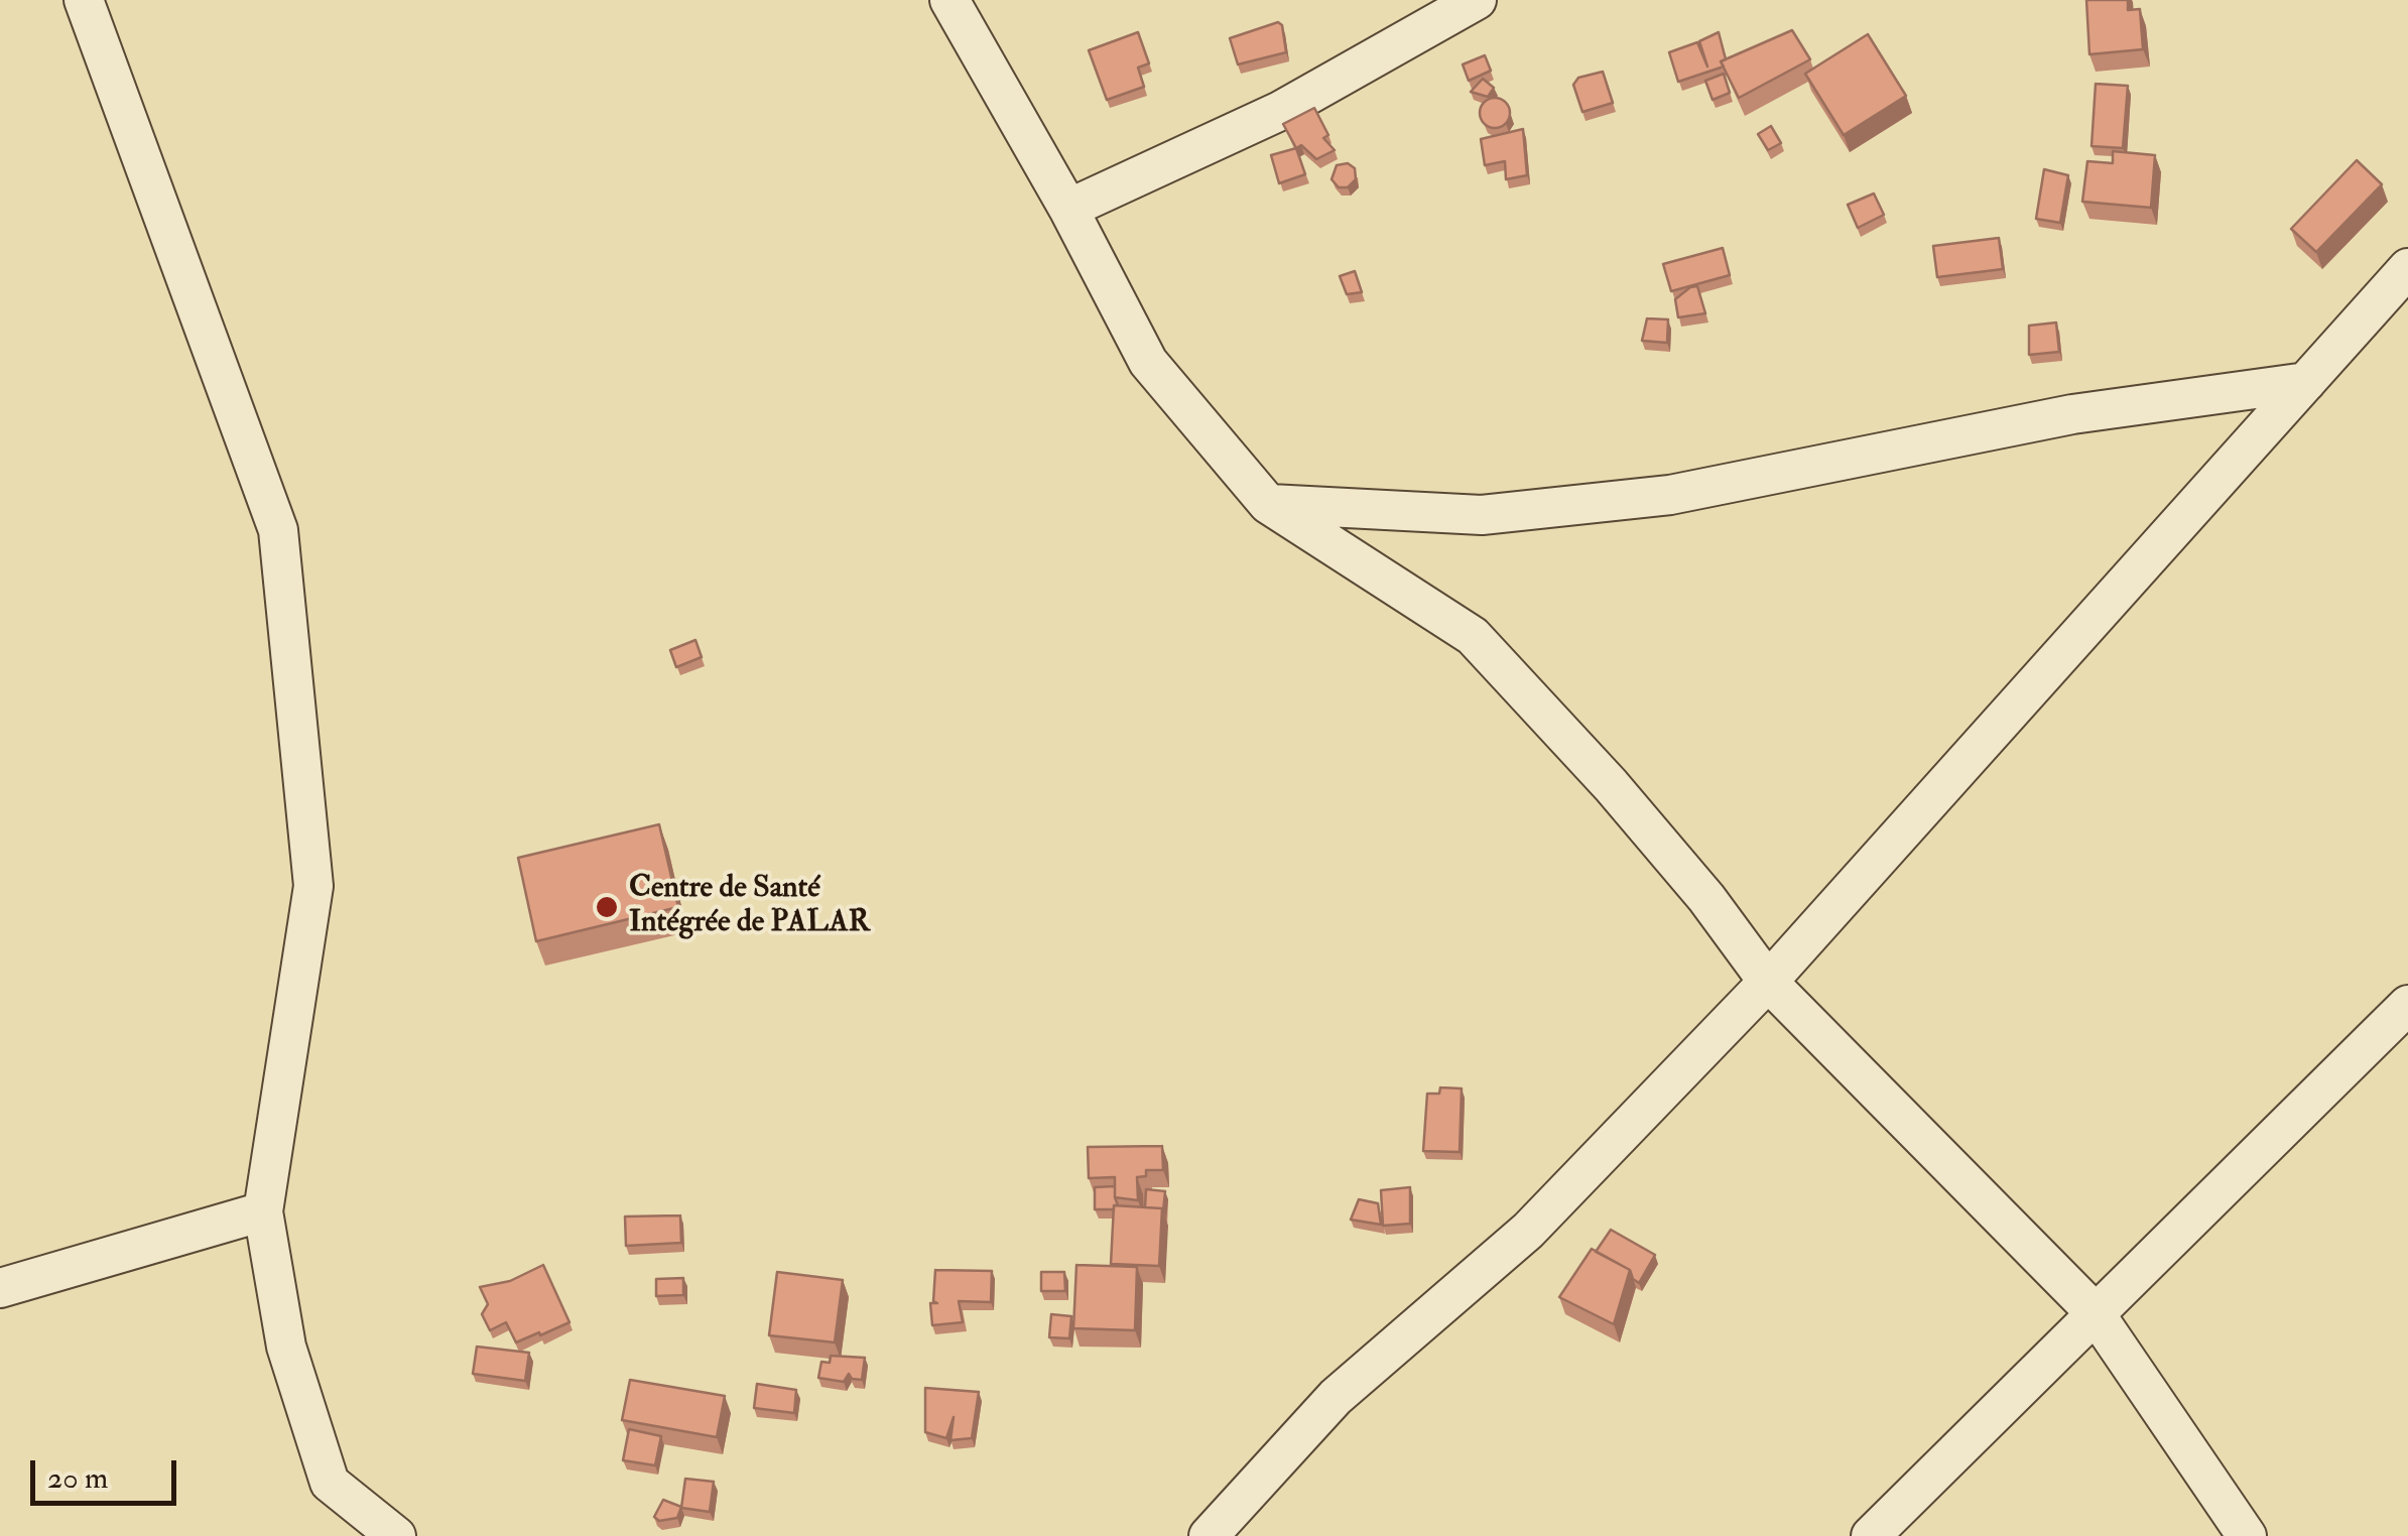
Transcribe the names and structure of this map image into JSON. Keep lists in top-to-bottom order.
{
  "places": ["Centre de Santé Intégrée de PALAR"],
  "scale_bar": "20 m"
}
